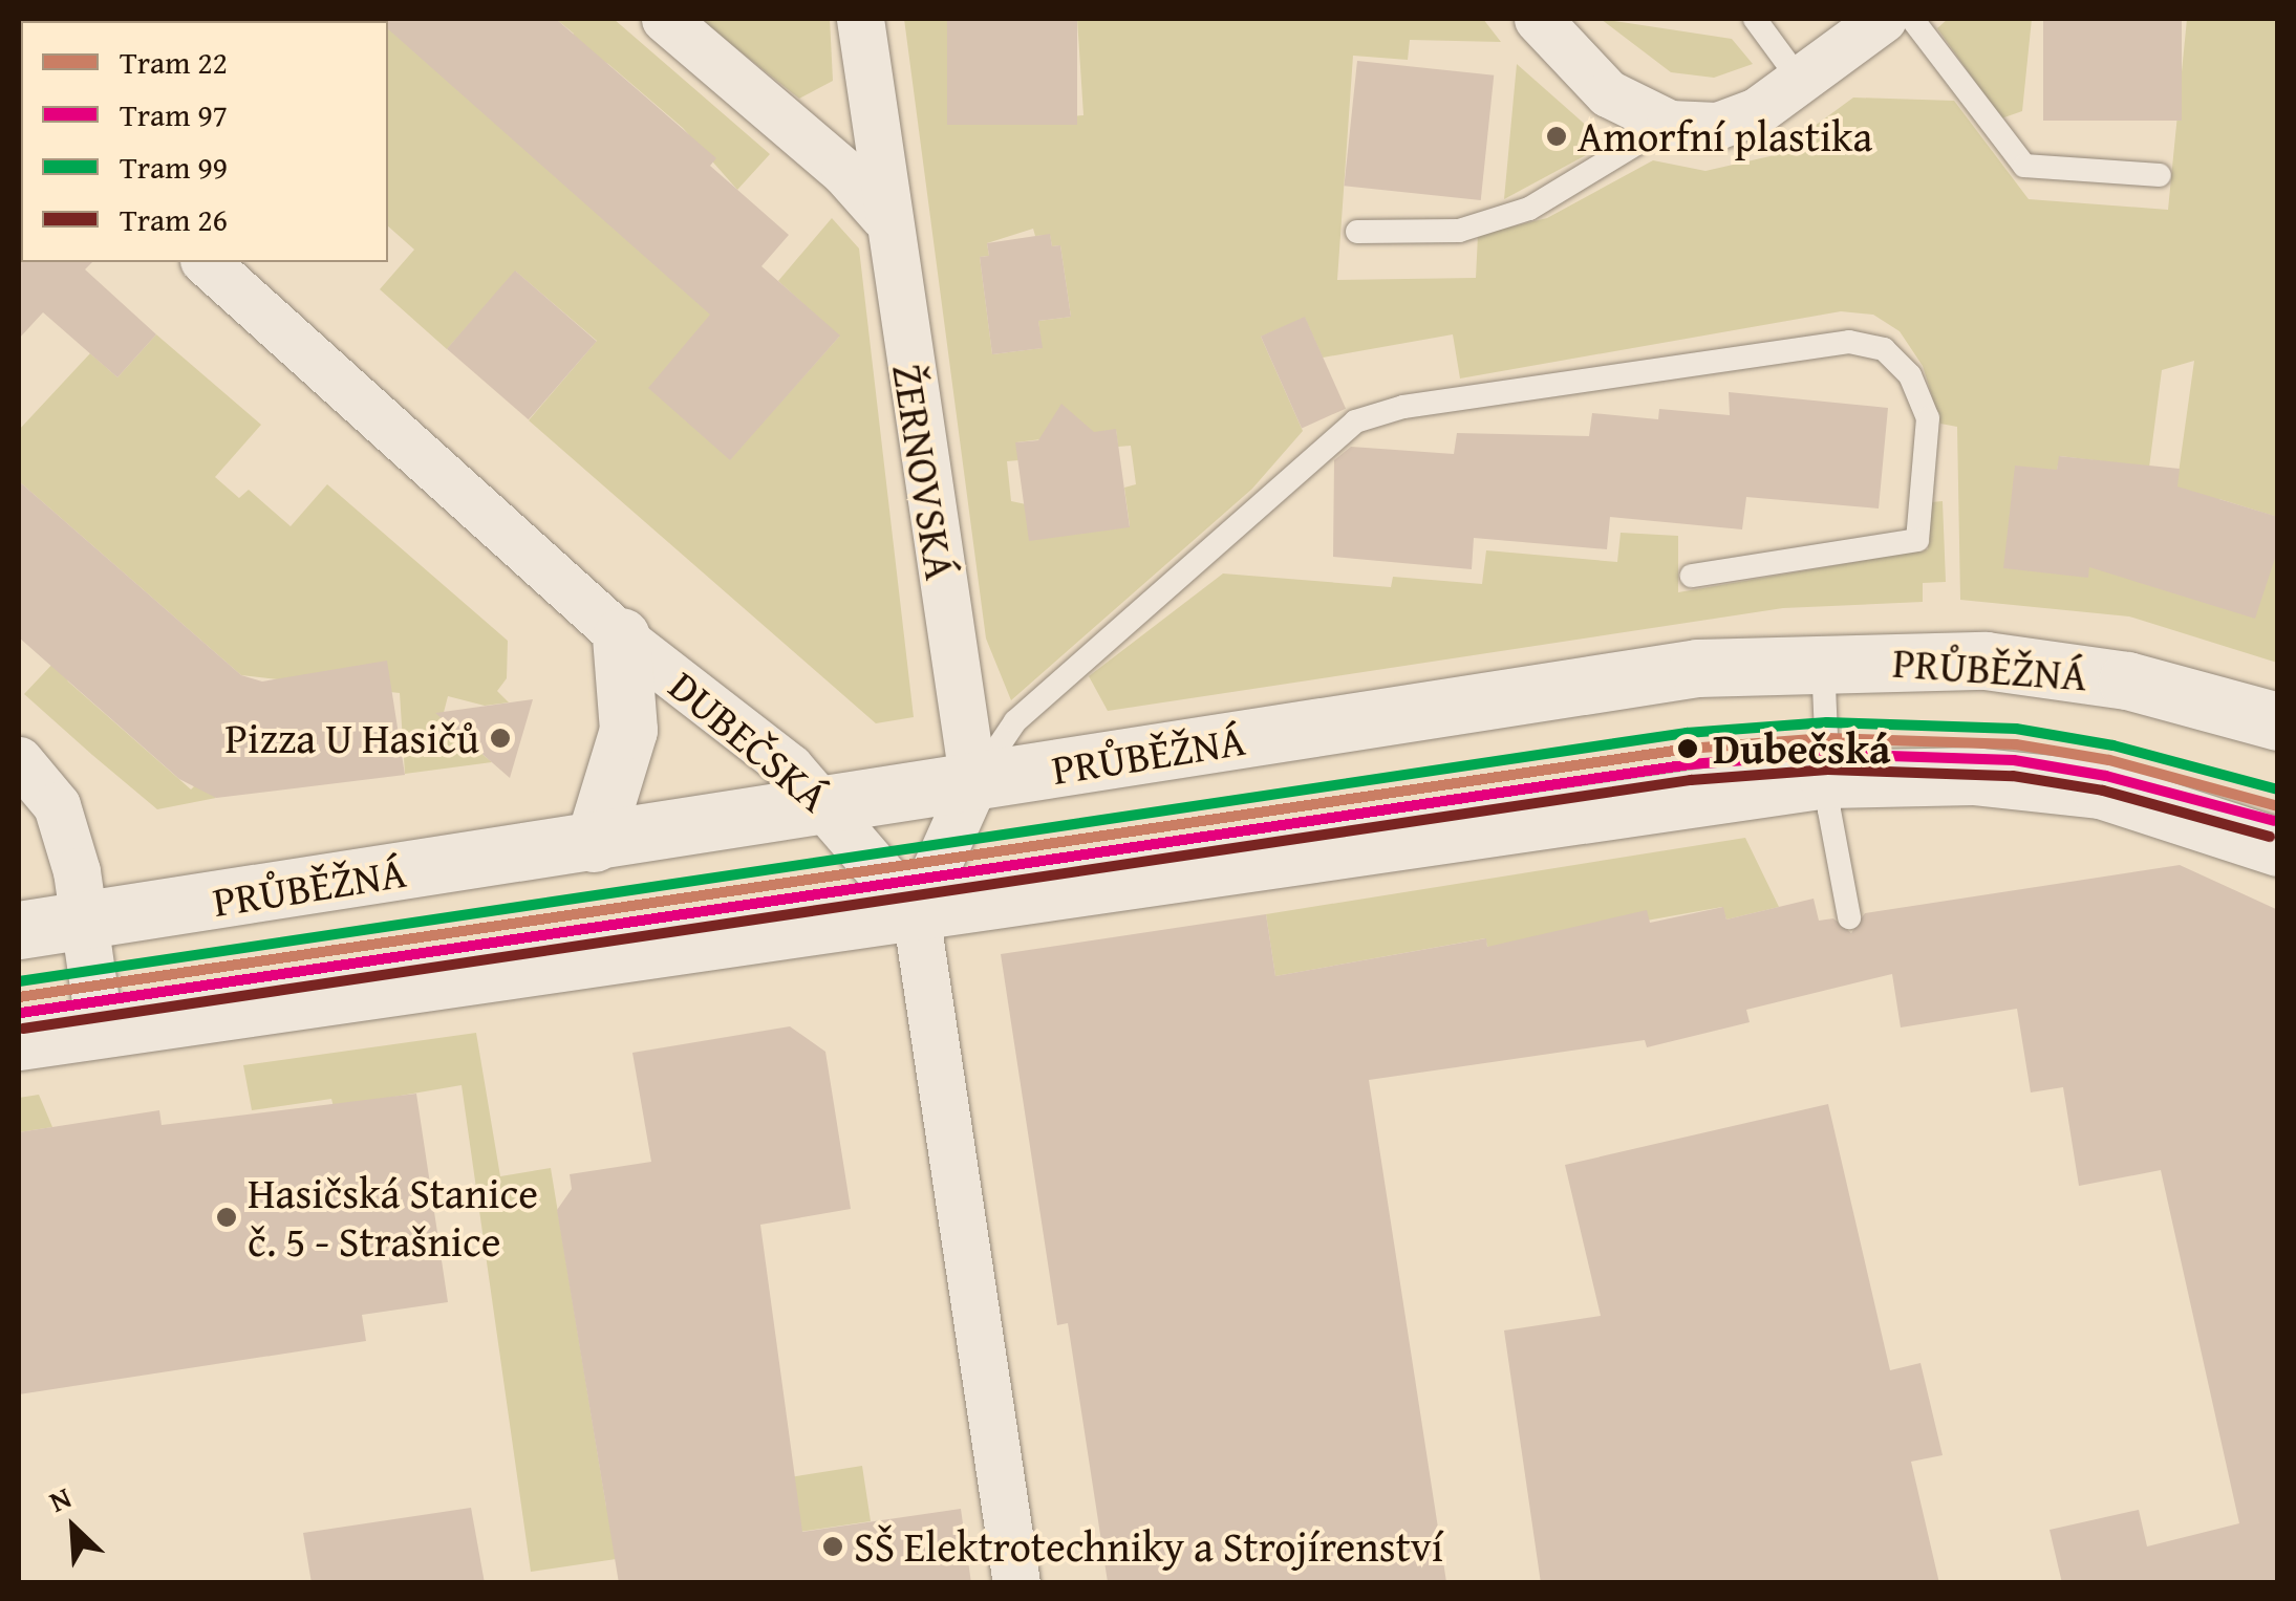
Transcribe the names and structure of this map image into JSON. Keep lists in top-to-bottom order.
{
  "streets": {
    "main road": ["PRŮBĚŽNÁ"],
    "street": ["ŽERNOVSKÁ", "DUBEČSKÁ"]
  },
  "crossings": [
    ["ŽERNOVSKÁ", "PRŮBĚŽNÁ"],
    ["PRŮBĚŽNÁ", "DUBEČSKÁ"]
  ],
  "places": [
    "Amorfní plastika",
    "Pizza U Hasičů",
    "Dubečská",
    "Hasičská Stanice č. 5 - Strašnice",
    "SŠ Elektrotechniky a Strojírenství"
  ],
  "lines": [
    "tram line 99",
    "tram line 22",
    "tram line 97",
    "tram line 26"
  ],
  "legend": [
    "Tram 22",
    "Tram 97",
    "Tram 99",
    "Tram 26"
  ],
  "north": "top left"
}
